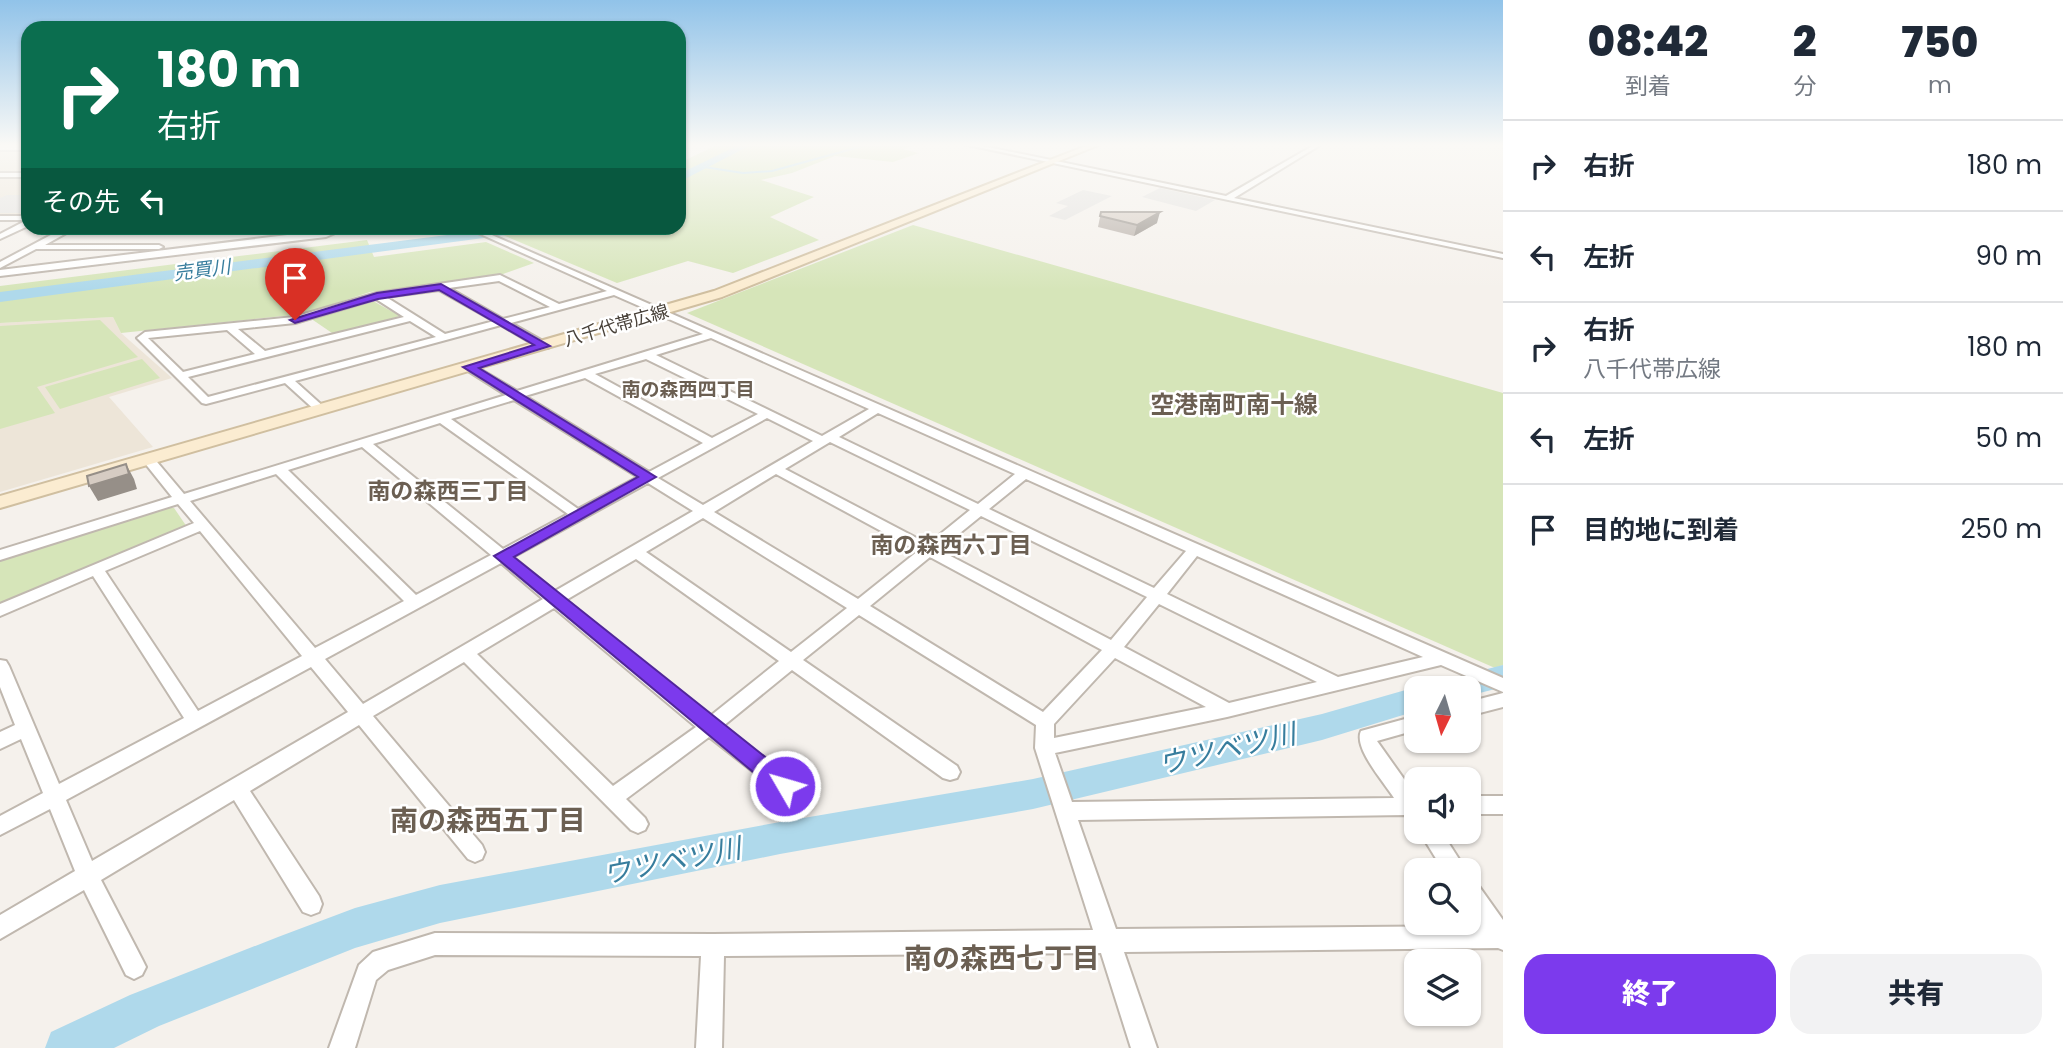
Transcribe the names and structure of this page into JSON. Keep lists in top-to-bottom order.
{
  "streets": {
    "main road": ["八千代帯広線"]
  },
  "districts": [
    "南の森西四丁目",
    "空港南町南十線",
    "南の森西三丁目",
    "南の森西六丁目",
    "南の森西五丁目",
    "南の森西七丁目"
  ],
  "water": ["売買川", "ウツベツ川"],
  "north": "bottom",
  "page": {
    "eta": [
      "08:42",
      "到着",
      "2",
      "分",
      "750",
      "m"
    ],
    "turn": ["180 m", "右折"],
    "list": [
      {
        "name": "右折",
        "value": "180 m"
      },
      {
        "name": "左折",
        "value": "90 m"
      },
      {
        "name": "右折",
        "note": "八千代帯広線",
        "value": "180 m"
      },
      {
        "name": "左折",
        "value": "50 m"
      },
      {
        "name": "目的地に到着",
        "value": "250 m"
      }
    ],
    "then": "その先",
    "buttons": ["終了", "共有"]
  }
}
